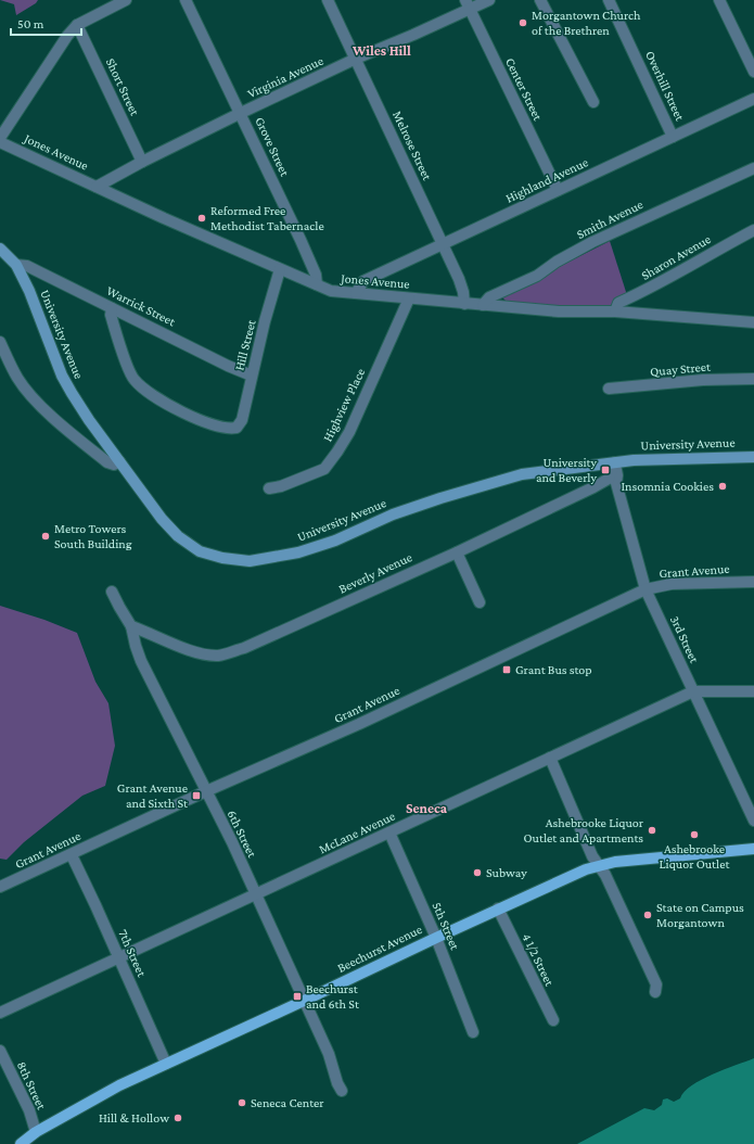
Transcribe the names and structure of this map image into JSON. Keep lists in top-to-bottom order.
{
  "streets": {
    "main road": ["Beechurst Avenue"],
    "street": [
      "Virginia Avenue",
      "Overhill Street",
      "Short Street",
      "Center Street",
      "Melrose Street",
      "Grove Street",
      "Jones Avenue",
      "Highland Avenue",
      "Smith Avenue",
      "Sharon Avenue",
      "Warrick Street",
      "University Avenue",
      "Hill Street",
      "Quay Street",
      "Highview Place",
      "Grant Avenue",
      "Beverly Avenue",
      "3rd Street",
      "McLane Avenue",
      "6th Street",
      "5th Street",
      "7th Street",
      "4 1/2 Street",
      "8th Street"
    ]
  },
  "crossings": [
    ["Virginia Avenue", "Short Street"],
    ["Virginia Avenue", "Center Street"],
    ["Virginia Avenue", "Melrose Street"],
    ["Virginia Avenue", "Grove Street"],
    ["Virginia Avenue", "Jones Avenue"],
    ["Overhill Street", "Highland Avenue"],
    ["Center Street", "Highland Avenue"],
    ["Melrose Street", "Jones Avenue"],
    ["Melrose Street", "Highland Avenue"],
    ["Grove Street", "Jones Avenue"],
    ["Jones Avenue", "Highland Avenue"],
    ["Jones Avenue", "Smith Avenue"],
    ["Jones Avenue", "Sharon Avenue"],
    ["Jones Avenue", "Hill Street"],
    ["Jones Avenue", "Highview Place"],
    ["Warrick Street", "University Avenue"],
    ["Warrick Street", "Hill Street"],
    ["University Avenue", "Beverly Avenue"],
    ["University Avenue", "3rd Street"],
    ["Grant Avenue", "3rd Street"],
    ["Grant Avenue", "6th Street"],
    ["Grant Avenue", "7th Street"],
    ["Beverly Avenue", "3rd Street"],
    ["Beverly Avenue", "6th Street"],
    ["3rd Street", "McLane Avenue"],
    ["McLane Avenue", "6th Street"],
    ["McLane Avenue", "5th Street"],
    ["McLane Avenue", "7th Street"],
    ["6th Street", "Beechurst Avenue"],
    ["5th Street", "Beechurst Avenue"],
    ["Beechurst Avenue", "7th Street"],
    ["Beechurst Avenue", "4 1/2 Street"],
    ["Beechurst Avenue", "8th Street"]
  ],
  "districts": ["Wiles Hill", "Seneca"],
  "places": {
    "other": [
      "Morgantown Church of the Brethren",
      "Reformed Free Methodist Tabernacle",
      "Insomnia Cookies",
      "Metro Towers South Building",
      "Ashebrooke Liquor Outlet and Apartments",
      "Ashebrooke Liquor Outlet",
      "Subway",
      "State on Campus Morgantown",
      "Seneca Center",
      "Hill & Hollow"
    ],
    "transit": [
      "University and Beverly",
      "Grant Bus stop",
      "Grant Avenue and Sixth St",
      "Beechurst and 6th St"
    ]
  },
  "scale_bar": "50 m"
}
